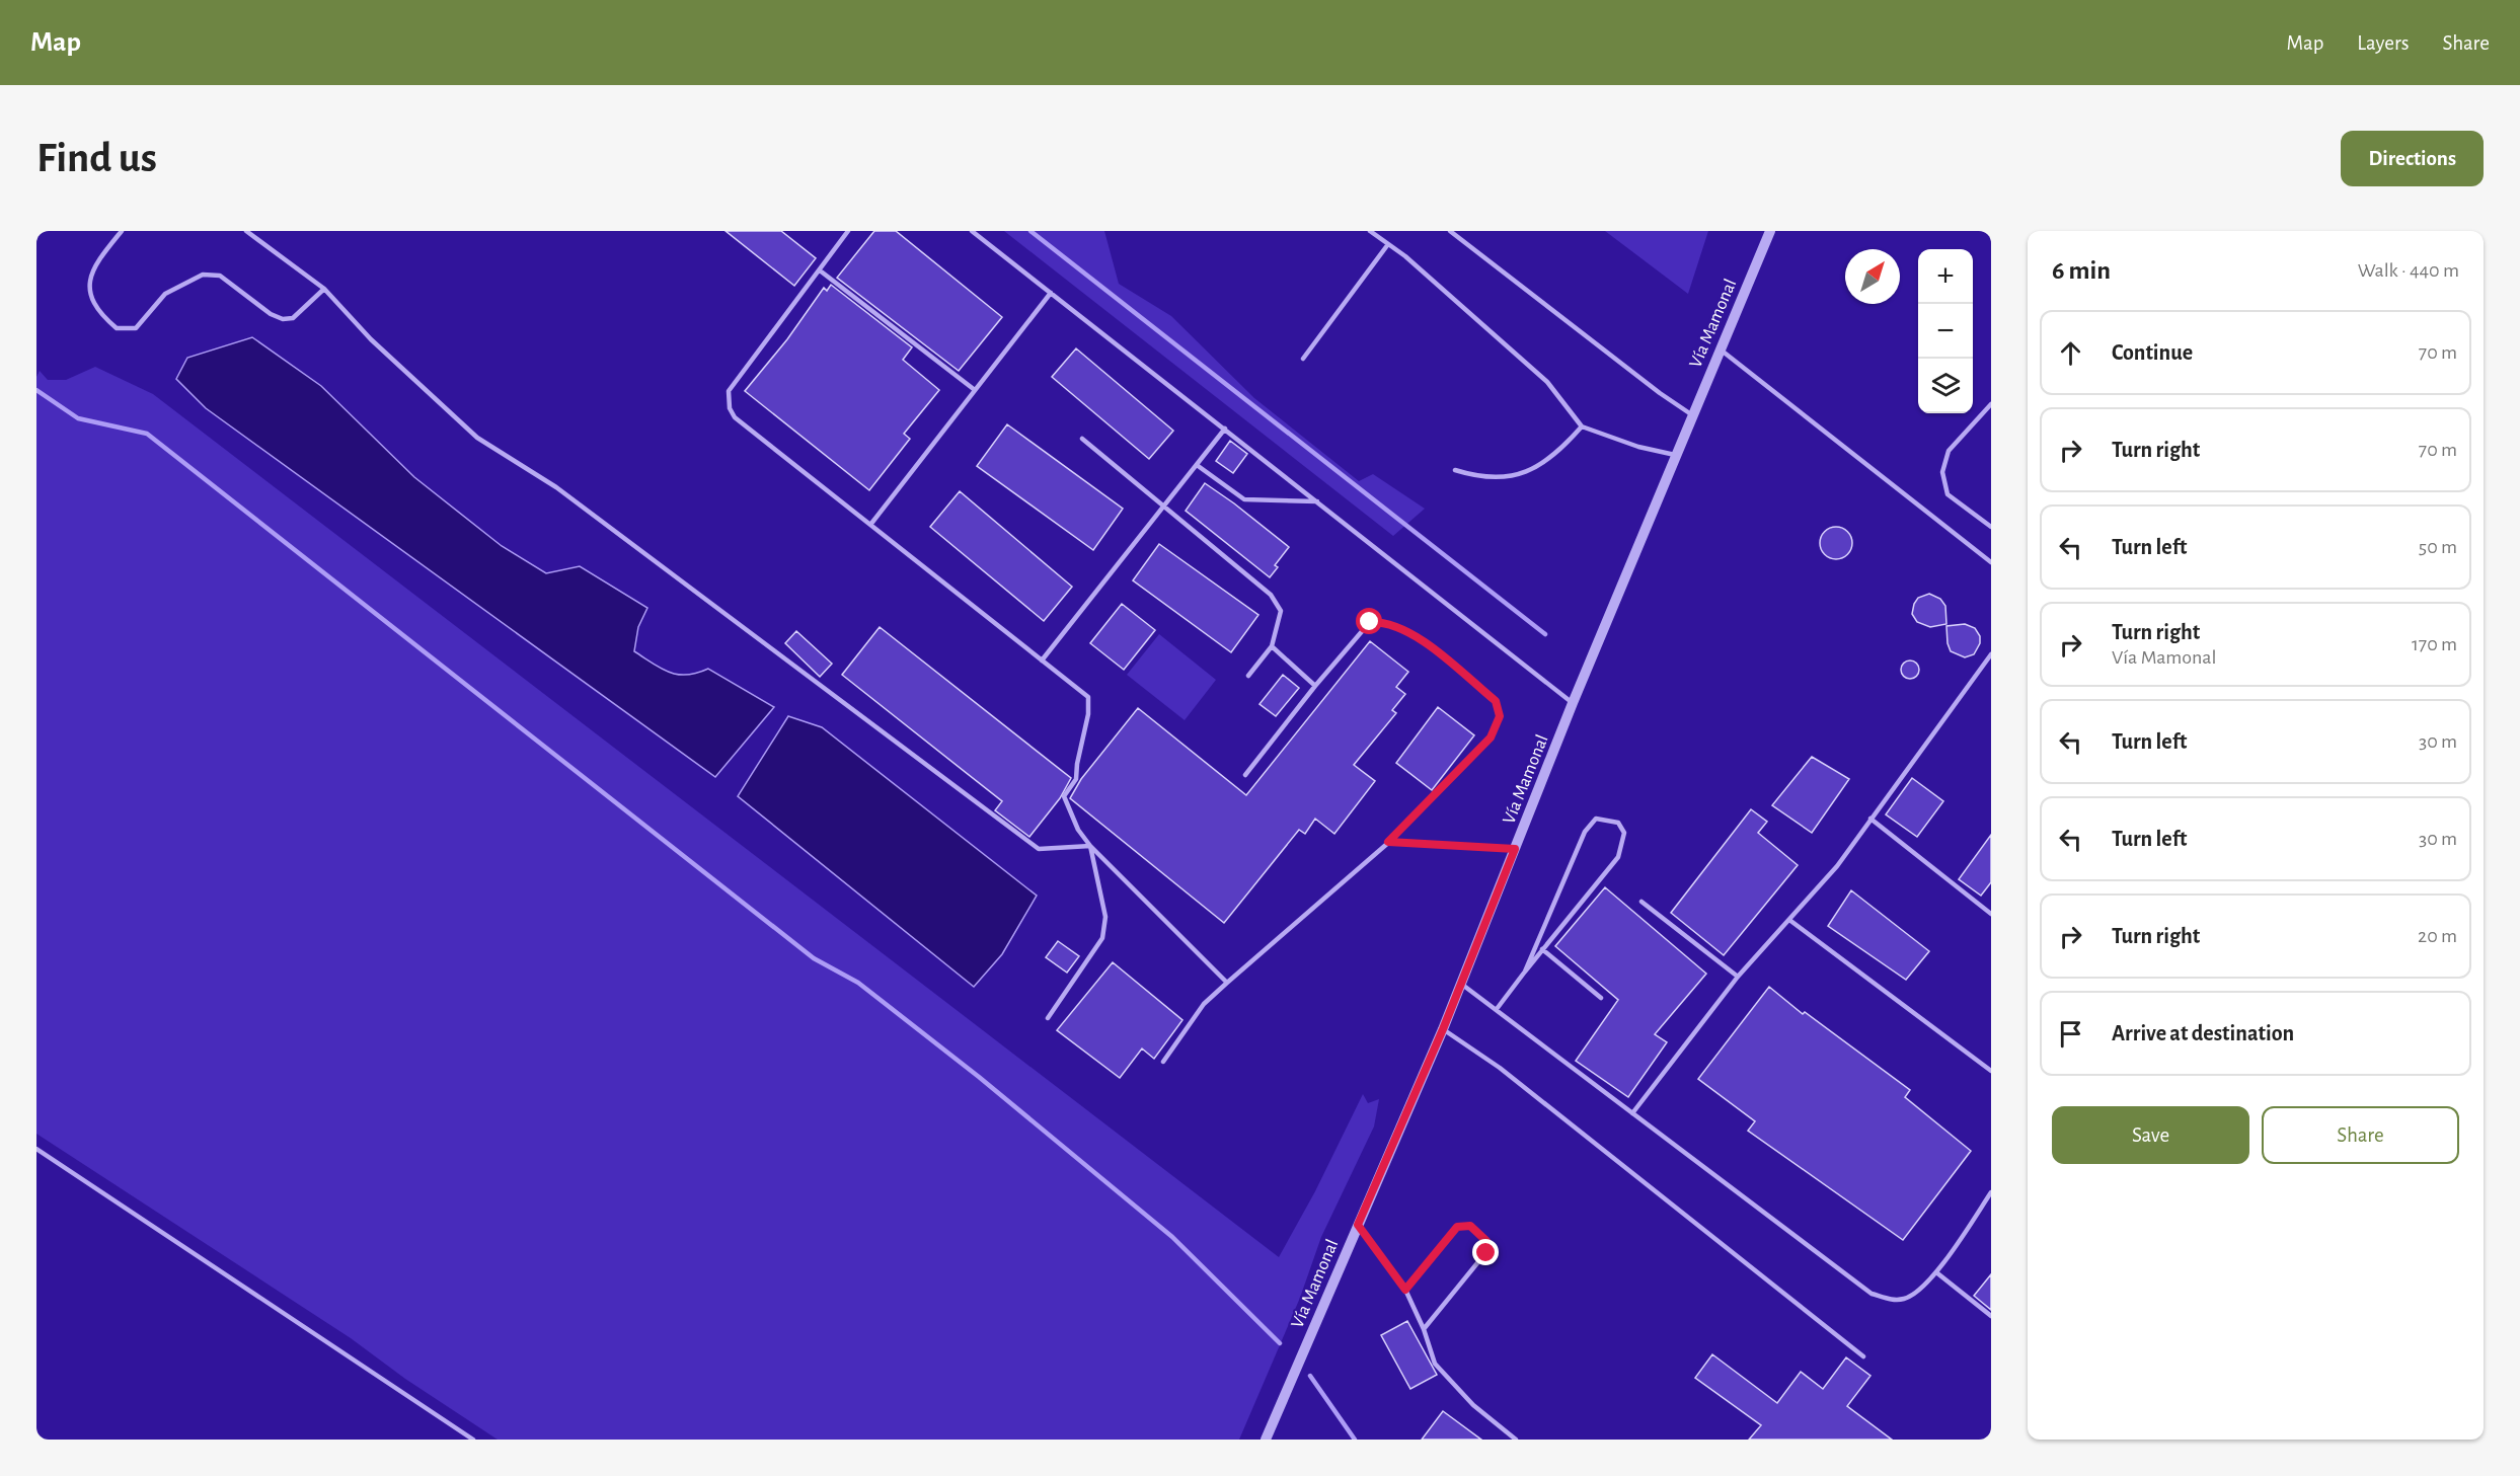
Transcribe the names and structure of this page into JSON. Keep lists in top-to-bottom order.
{
  "streets": {
    "street": ["Vía Mamonal"]
  },
  "north": "top right",
  "page": {
    "header": "Map",
    "nav": ["Map", "Layers", "Share"],
    "buttons": [
      "Directions",
      ["Save", "Share"]
    ],
    "title": "Find us",
    "heading": ["6 min", "Walk · 440 m"],
    "map_buttons": ["+", "−"],
    "list": [
      ["Continue", "70 m"],
      ["Turn right", "70 m"],
      ["Turn left", "50 m"],
      ["Turn right", "Vía Mamonal", "170 m"],
      ["Turn left", "30 m"],
      ["Turn left", "30 m"],
      ["Turn right", "20 m"],
      "Arrive at destination"
    ]
  }
}
